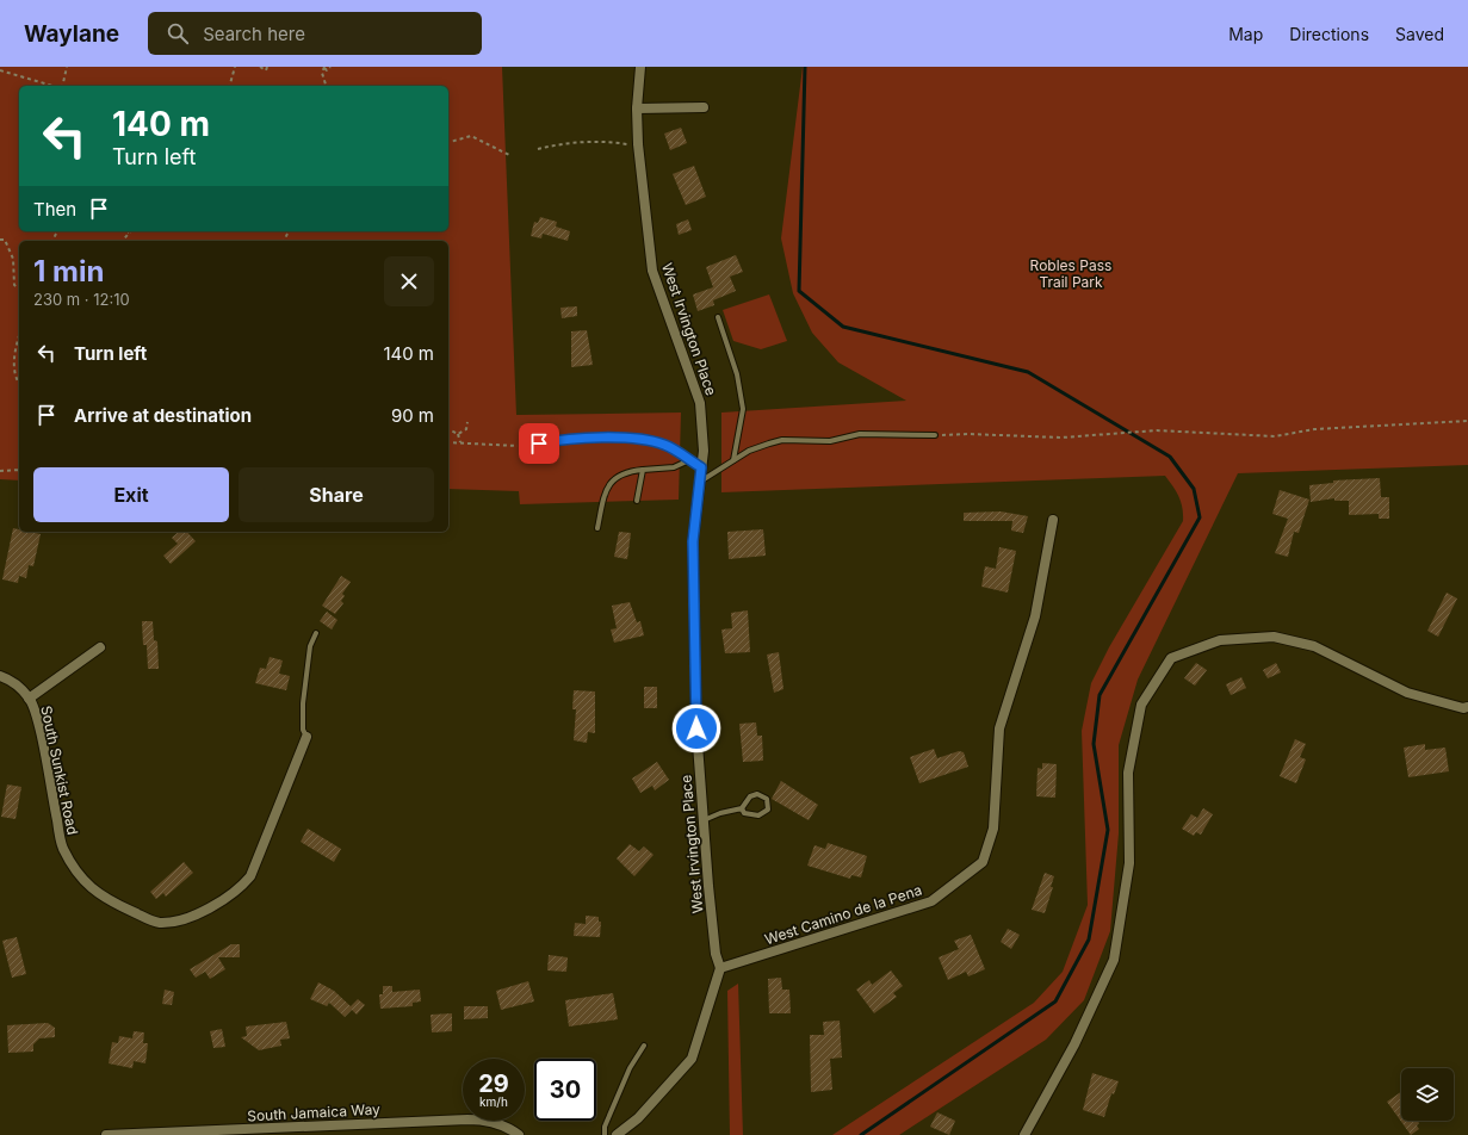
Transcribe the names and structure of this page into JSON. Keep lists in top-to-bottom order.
{
  "streets": {
    "street": [
      "West Irvington Place",
      "South Sunkist Road",
      "West Camino de la Pena",
      "South Jamaica Way"
    ]
  },
  "crossings": [
    ["West Irvington Place", "West Camino de la Pena"]
  ],
  "parks": ["Robles Pass Trail Park"],
  "page": {
    "header": "Waylane",
    "search": "Search here",
    "nav": ["Map", "Directions", "Saved"],
    "turn": ["140 m", "Turn left"],
    "then": "Then",
    "heading": ["1 min", "230 m · 12:10"],
    "list": [
      {
        "name": "Turn left",
        "value": "140 m"
      },
      {
        "name": "Arrive at destination",
        "value": "90 m"
      }
    ],
    "buttons": ["Exit", "Share"],
    "speed": "29 km/h",
    "limit": "30"
  }
}
